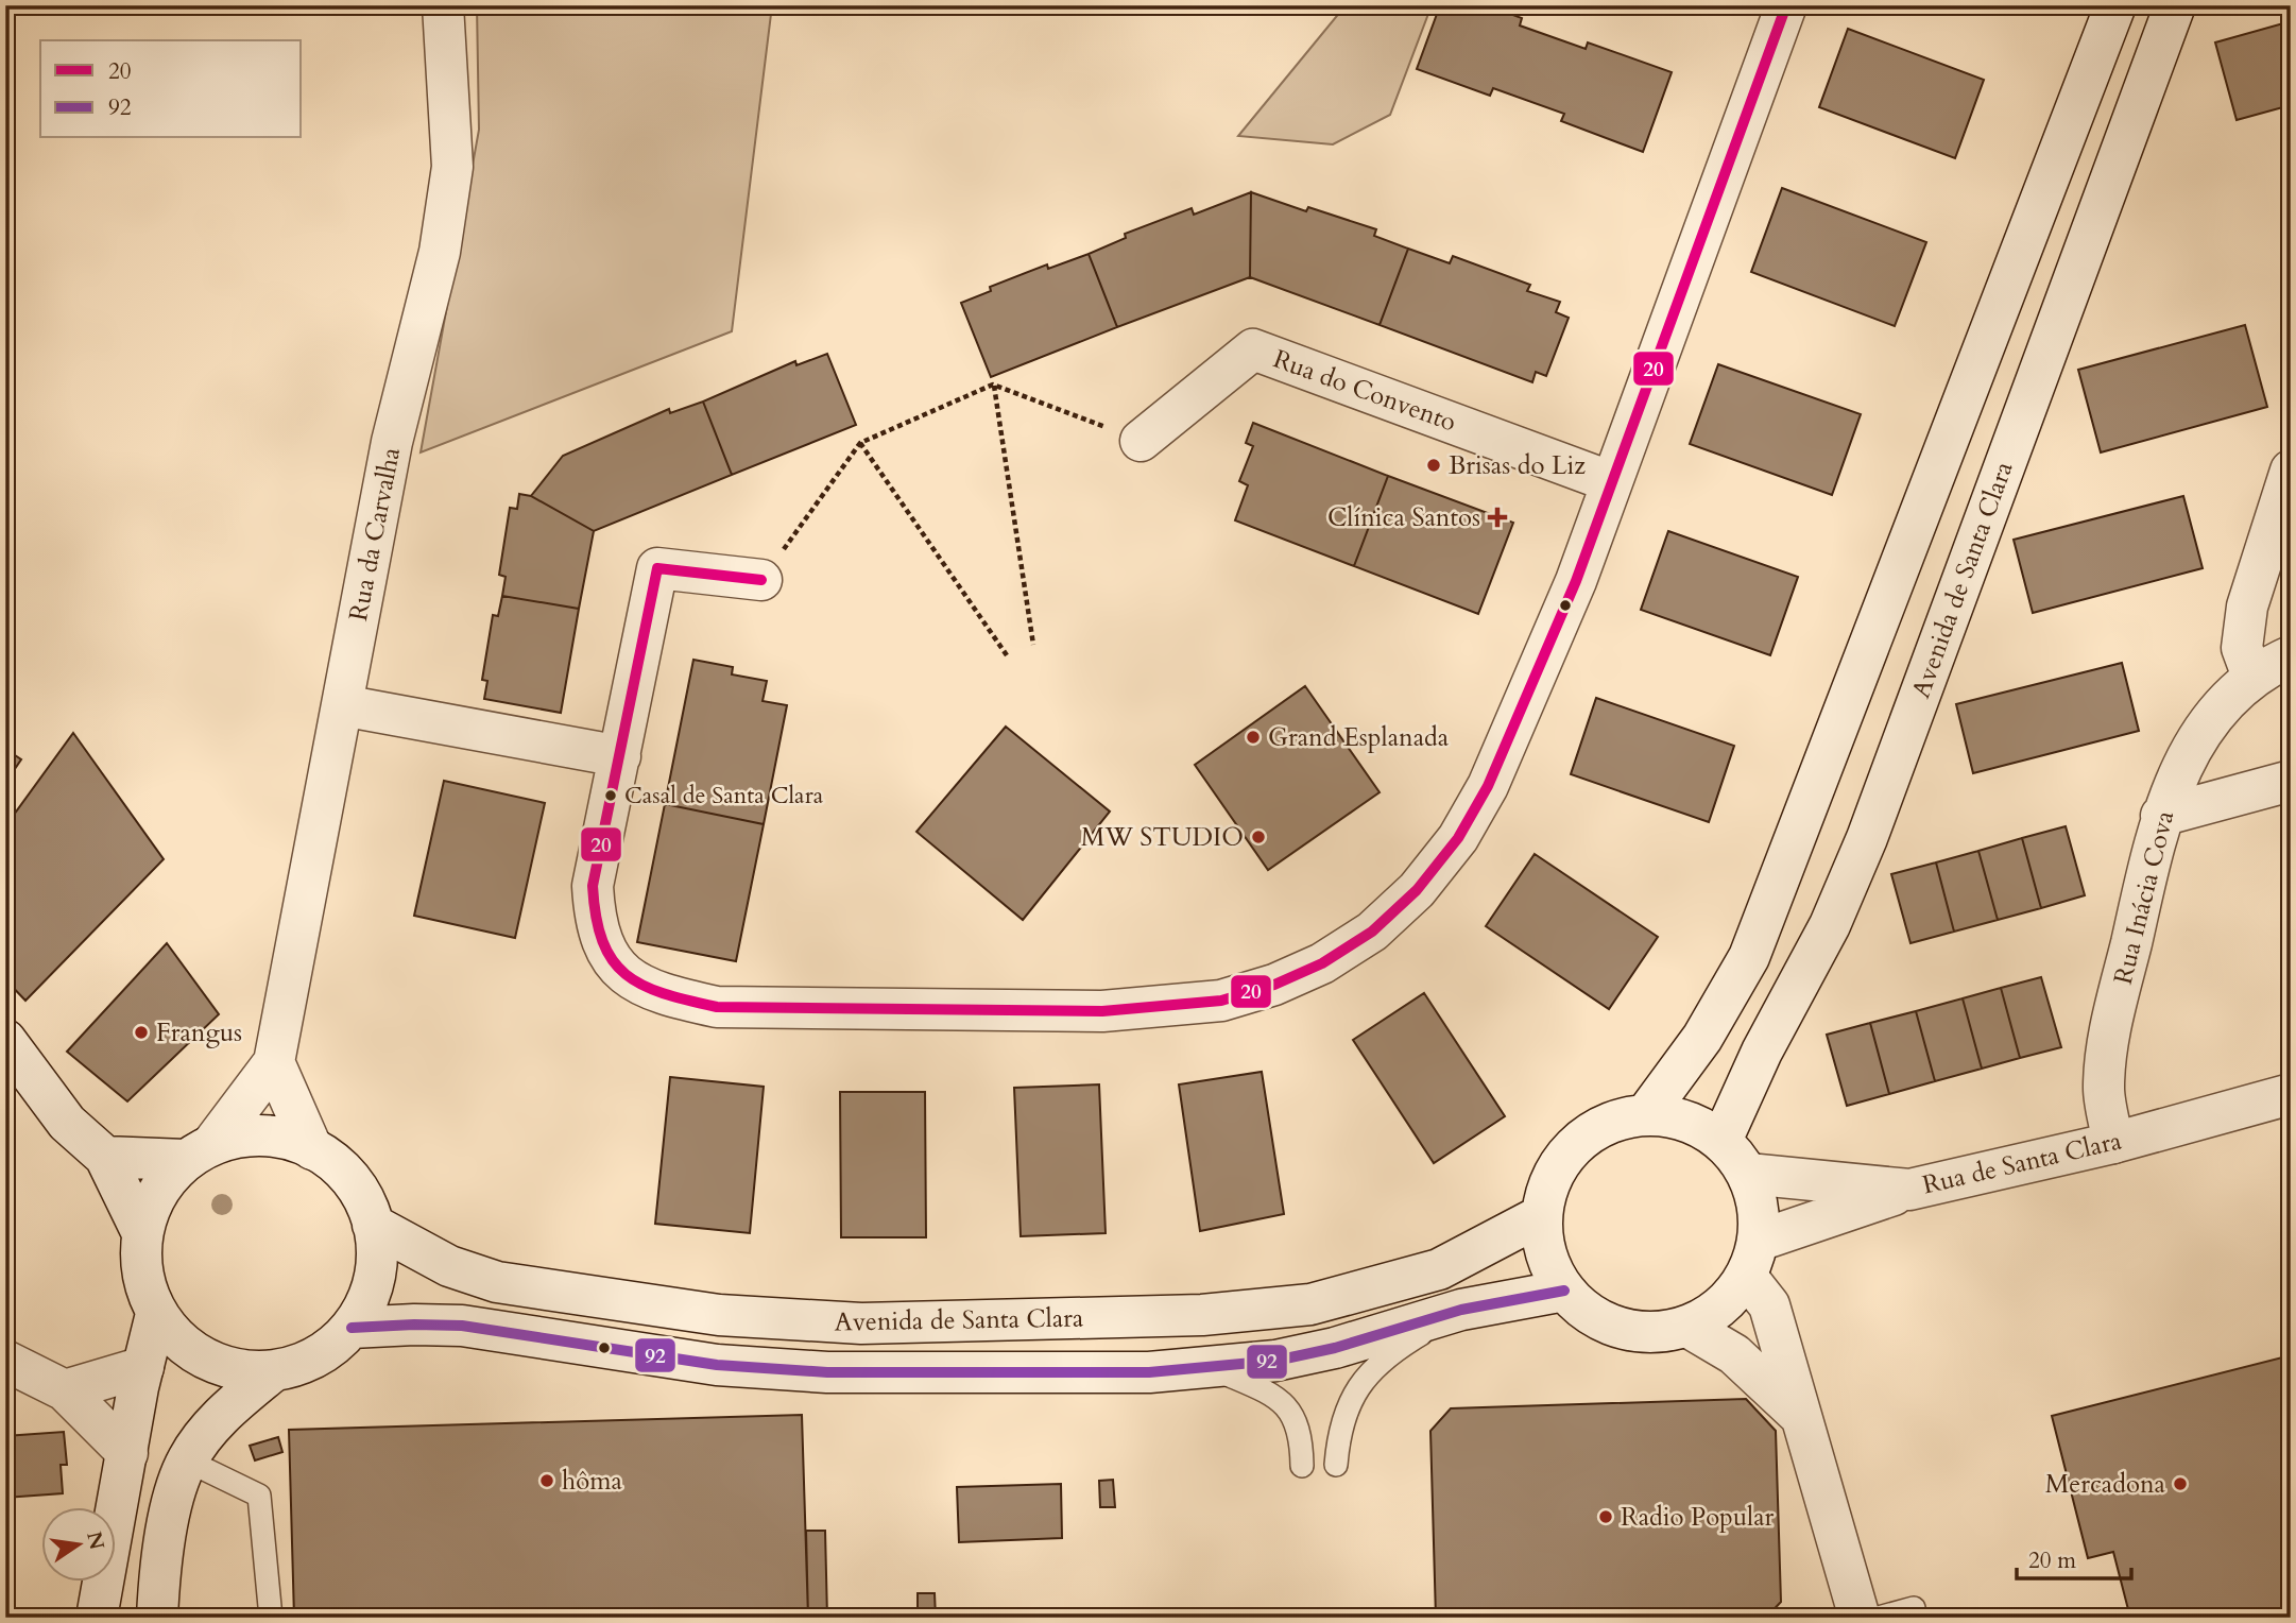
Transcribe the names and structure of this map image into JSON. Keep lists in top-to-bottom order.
{
  "streets": {
    "main road": [
      "Rua do Convento",
      "Rua da Carvalha",
      "Avenida de Santa Clara",
      "Rua Inácia Cova",
      "Rua de Santa Clara"
    ]
  },
  "crossings": [
    ["Rua da Carvalha", "Avenida de Santa Clara"],
    ["Avenida de Santa Clara", "Rua de Santa Clara"],
    ["Rua Inácia Cova", "Rua de Santa Clara"]
  ],
  "places": {
    "other": [
      "Brisas do Liz",
      "Grand Esplanada",
      "Casal de Santa Clara",
      "MW STUDIO",
      "Frangus",
      "hôma",
      "Mercadona",
      "Radio Popular"
    ],
    "health": ["Clínica Santos"]
  },
  "lines": ["transit line 20", "transit line 92"],
  "legend": ["20", "92"],
  "scale_bar": "20 m",
  "north": "right"
}
